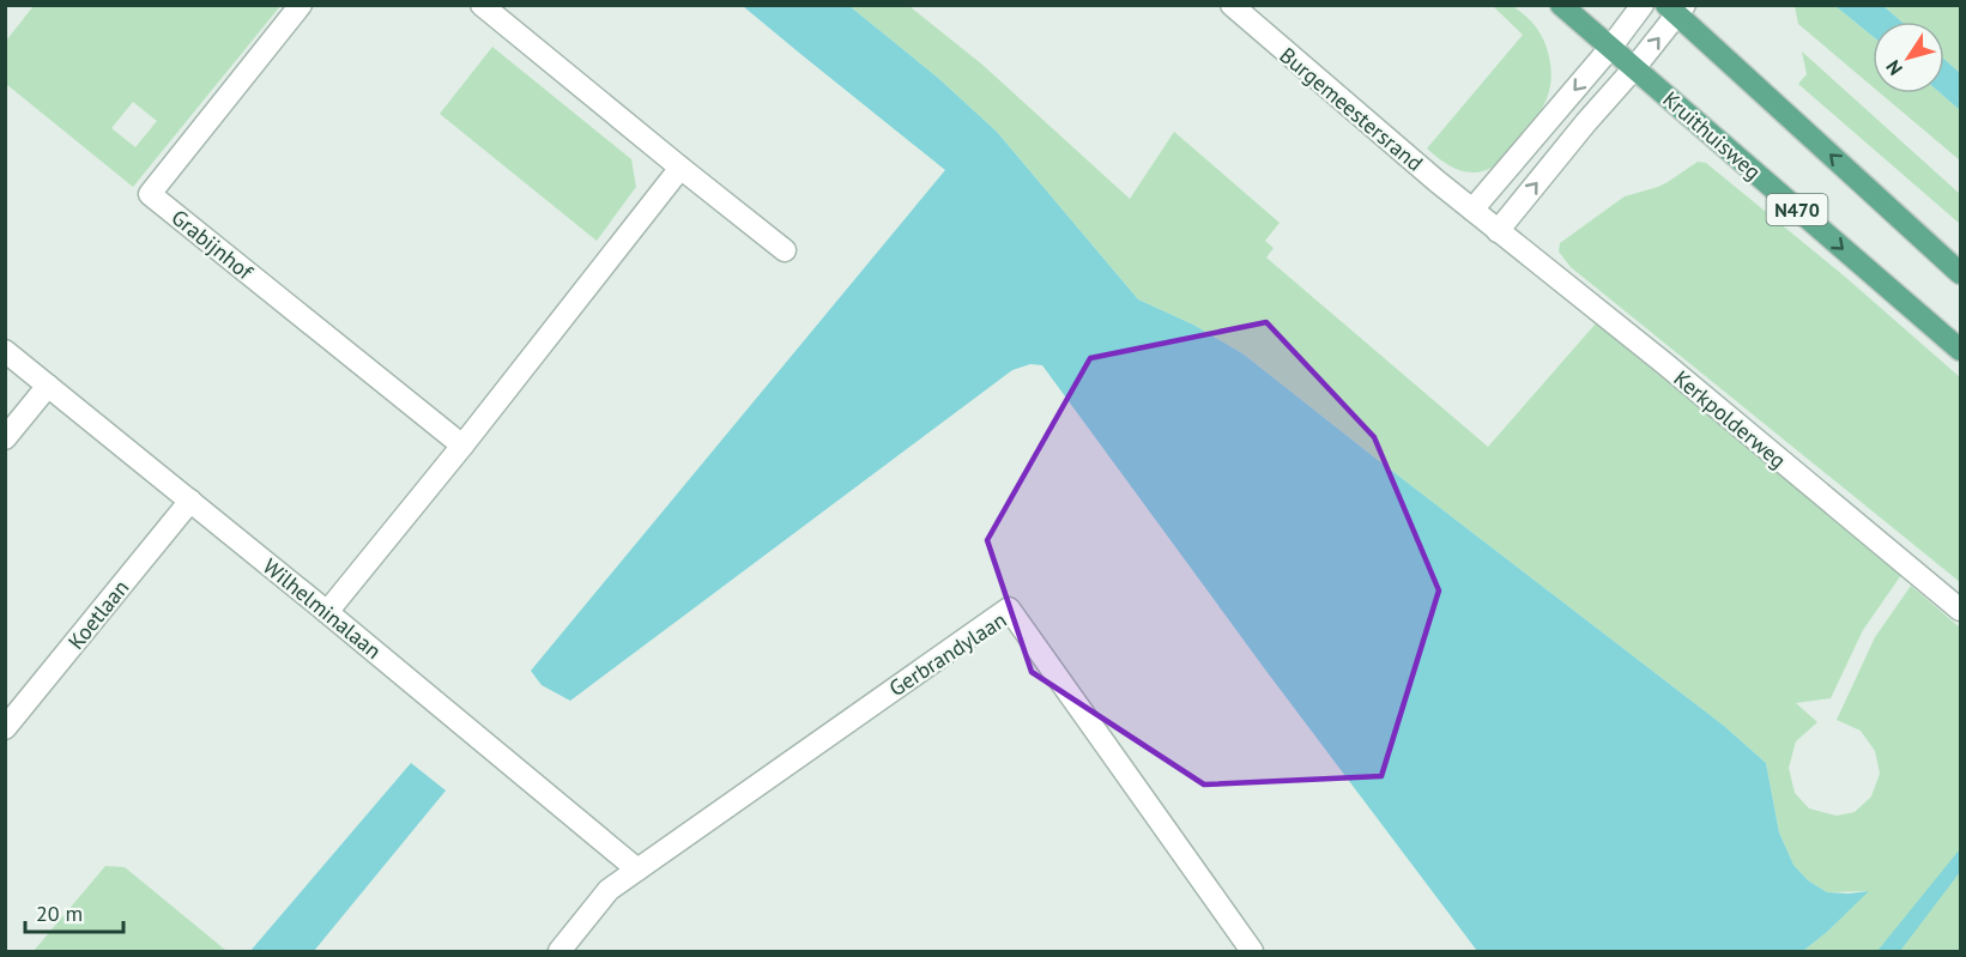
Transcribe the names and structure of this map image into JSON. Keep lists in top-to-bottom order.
{
  "streets": {
    "main road": ["Kruithuisweg", "N470"],
    "street": [
      "Burgemeestersrand",
      "Grabijnhof",
      "Kerkpolderweg",
      "Wilhelminalaan",
      "Koetlaan",
      "Gerbrandylaan"
    ]
  },
  "crossings": [
    ["Burgemeestersrand", "Kerkpolderweg"],
    ["Wilhelminalaan", "Koetlaan"],
    ["Wilhelminalaan", "Gerbrandylaan"]
  ],
  "scale_bar": "20 m",
  "north": "bottom left"
}
